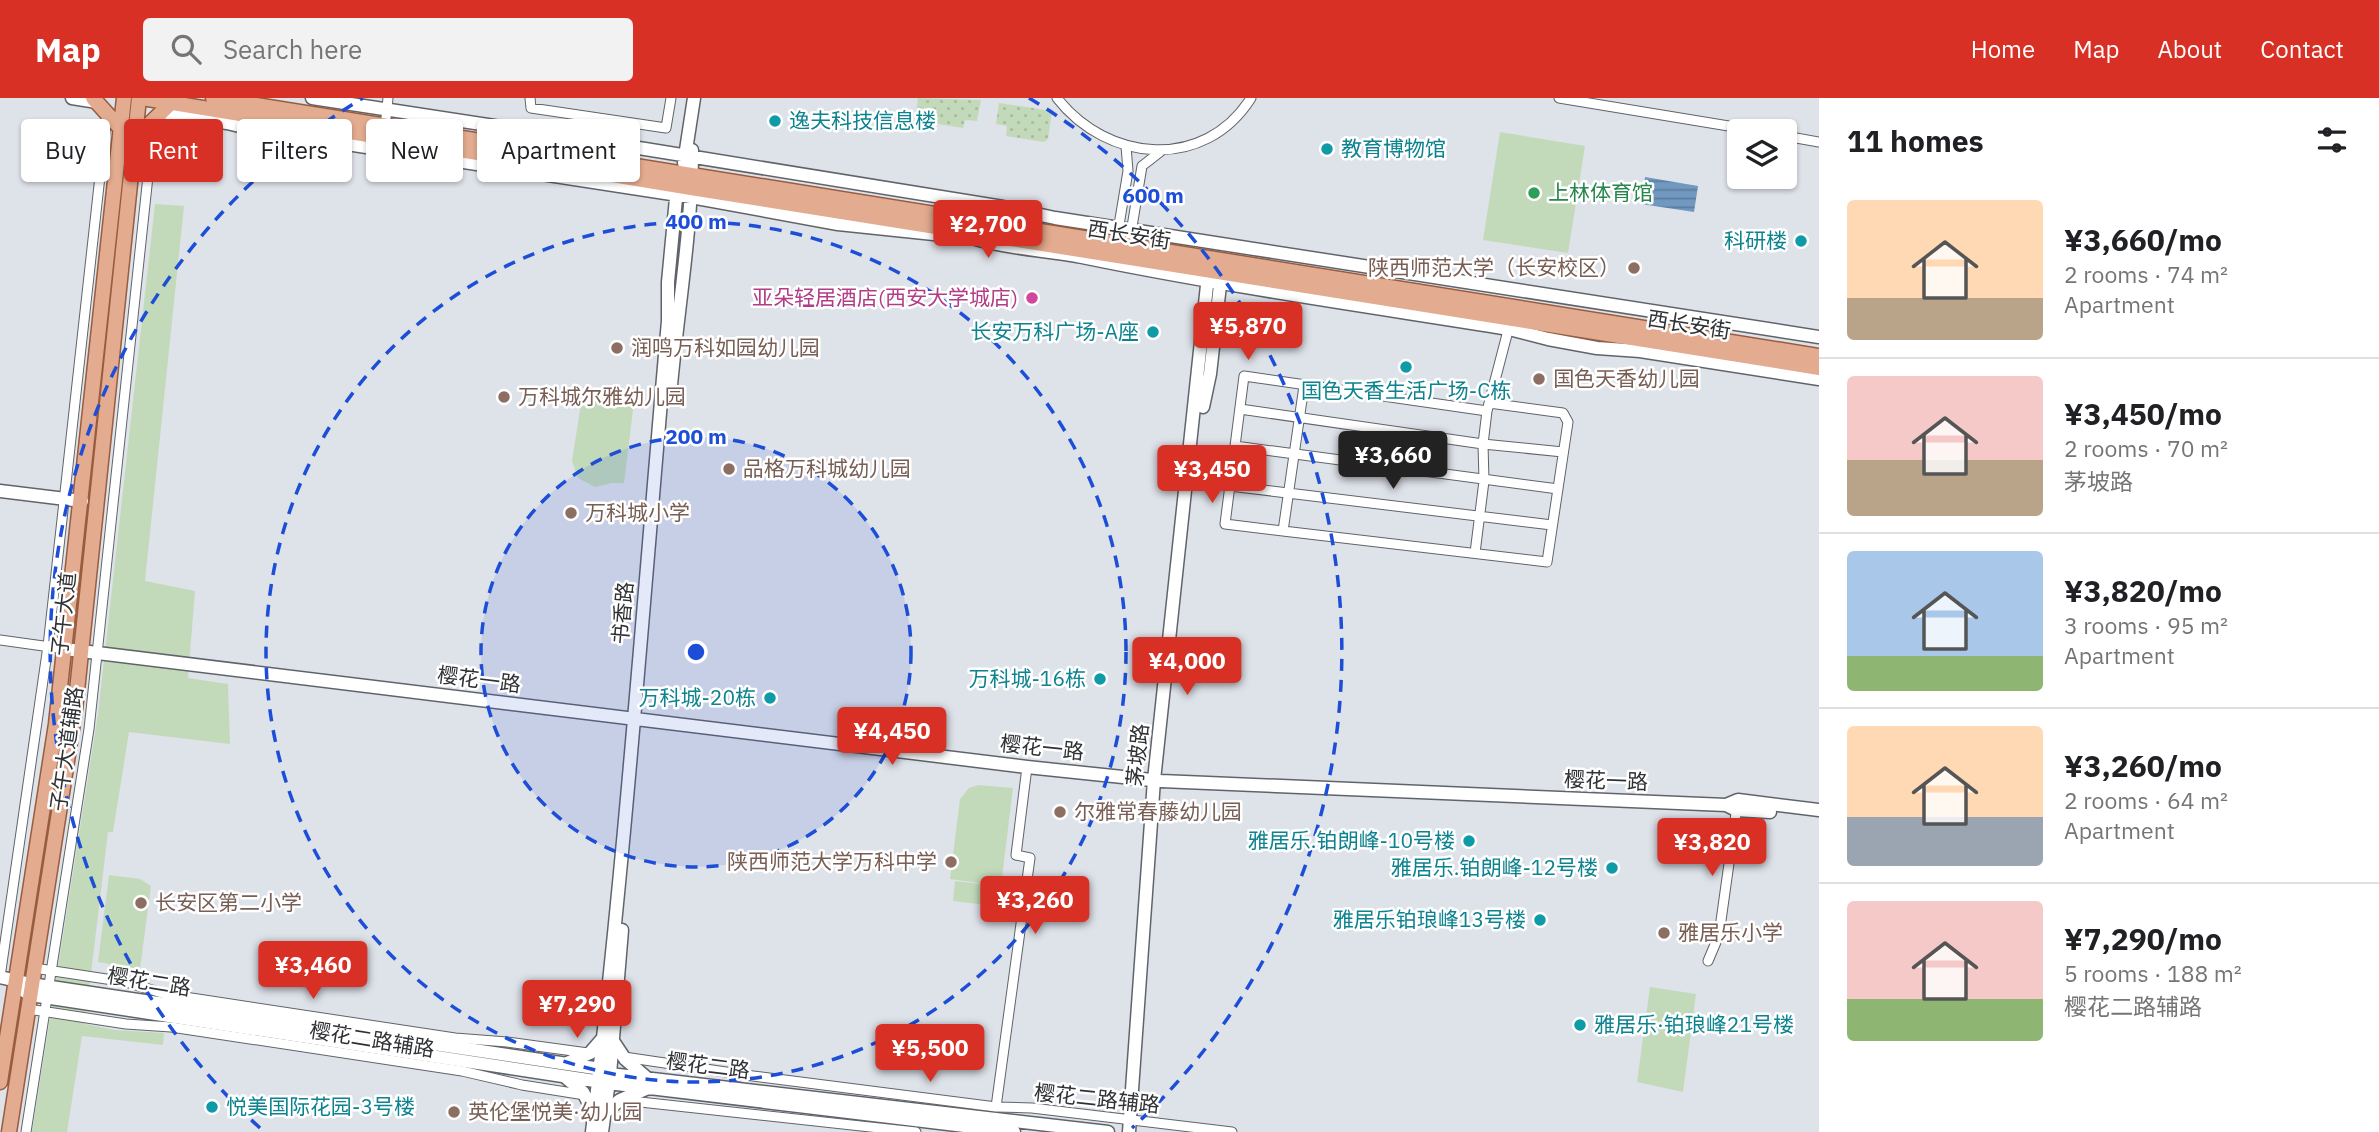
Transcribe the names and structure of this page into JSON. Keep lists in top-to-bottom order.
{
  "streets": {
    "main road": [
      "西长安街",
      "书香路",
      "子午大道",
      "樱花一路",
      "茅坡路",
      "樱花二路"
    ],
    "street": ["子午大道辅路", "樱花二路辅路"]
  },
  "crossings": [
    ["西长安街", "书香路"],
    ["西长安街", "子午大道"],
    ["西长安街", "子午大道辅路"],
    ["西长安街", "茅坡路"],
    ["书香路", "樱花一路"],
    ["书香路", "樱花二路"],
    ["子午大道", "樱花一路"],
    ["子午大道", "樱花二路"],
    ["子午大道", "樱花二路辅路"],
    ["樱花一路", "子午大道辅路"],
    ["樱花一路", "茅坡路"],
    ["子午大道辅路", "樱花二路"],
    ["子午大道辅路", "樱花二路辅路"],
    ["茅坡路", "樱花二路辅路"],
    ["樱花二路", "樱花二路辅路"]
  ],
  "places": [
    "逸夫科技信息楼",
    "教育博物馆",
    "上林体育馆",
    "科研楼",
    "陕西师范大学（长安校区）",
    "亚朵轻居酒店(西安大学城店)",
    "长安万科广场-A座",
    "润鸣万科如园幼儿园",
    "国色天香生活广场-C栋",
    "国色天香幼儿园",
    "万科城尔雅幼儿园",
    "品格万科城幼儿园",
    "万科城小学",
    "万科城-16栋",
    "万科城-20栋",
    "尔雅常春藤幼儿园",
    "雅居乐.铂朗峰-10号楼",
    "陕西师范大学万科中学",
    "雅居乐.铂朗峰-12号楼",
    "长安区第二小学",
    "雅居乐铂琅峰13号楼",
    "雅居乐小学",
    "雅居乐·铂琅峰21号楼",
    "悦美国际花园-3号楼",
    "英伦堡悦美·幼儿园"
  ],
  "page": {
    "header": "Map",
    "search": "Search here",
    "nav": [
      "Home",
      "Map",
      "About",
      "Contact"
    ],
    "heading": "11 homes",
    "chip": [
      "Buy",
      "Rent",
      "Filters",
      "New",
      "Apartment"
    ],
    "list": [
      {
        "name": "¥3,660/mo",
        "note": "2 rooms · 74 m² · Apartment"
      },
      {
        "name": "¥3,450/mo",
        "note": "2 rooms · 70 m² · 茅坡路"
      },
      {
        "name": "¥3,820/mo",
        "note": "3 rooms · 95 m² · Apartment"
      },
      {
        "name": "¥3,260/mo",
        "note": "2 rooms · 64 m² · Apartment"
      },
      {
        "name": "¥7,290/mo",
        "note": "5 rooms · 188 m² · 樱花二路辅路"
      }
    ],
    "price": [
      "¥2,700",
      "¥5,870",
      "¥3,660",
      "¥3,450",
      "¥4,000",
      "¥4,450",
      "¥3,820",
      "¥3,260",
      "¥3,460",
      "¥7,290",
      "¥5,500"
    ]
  },
  "rings": ["600 m", "400 m", "200 m"]
}
